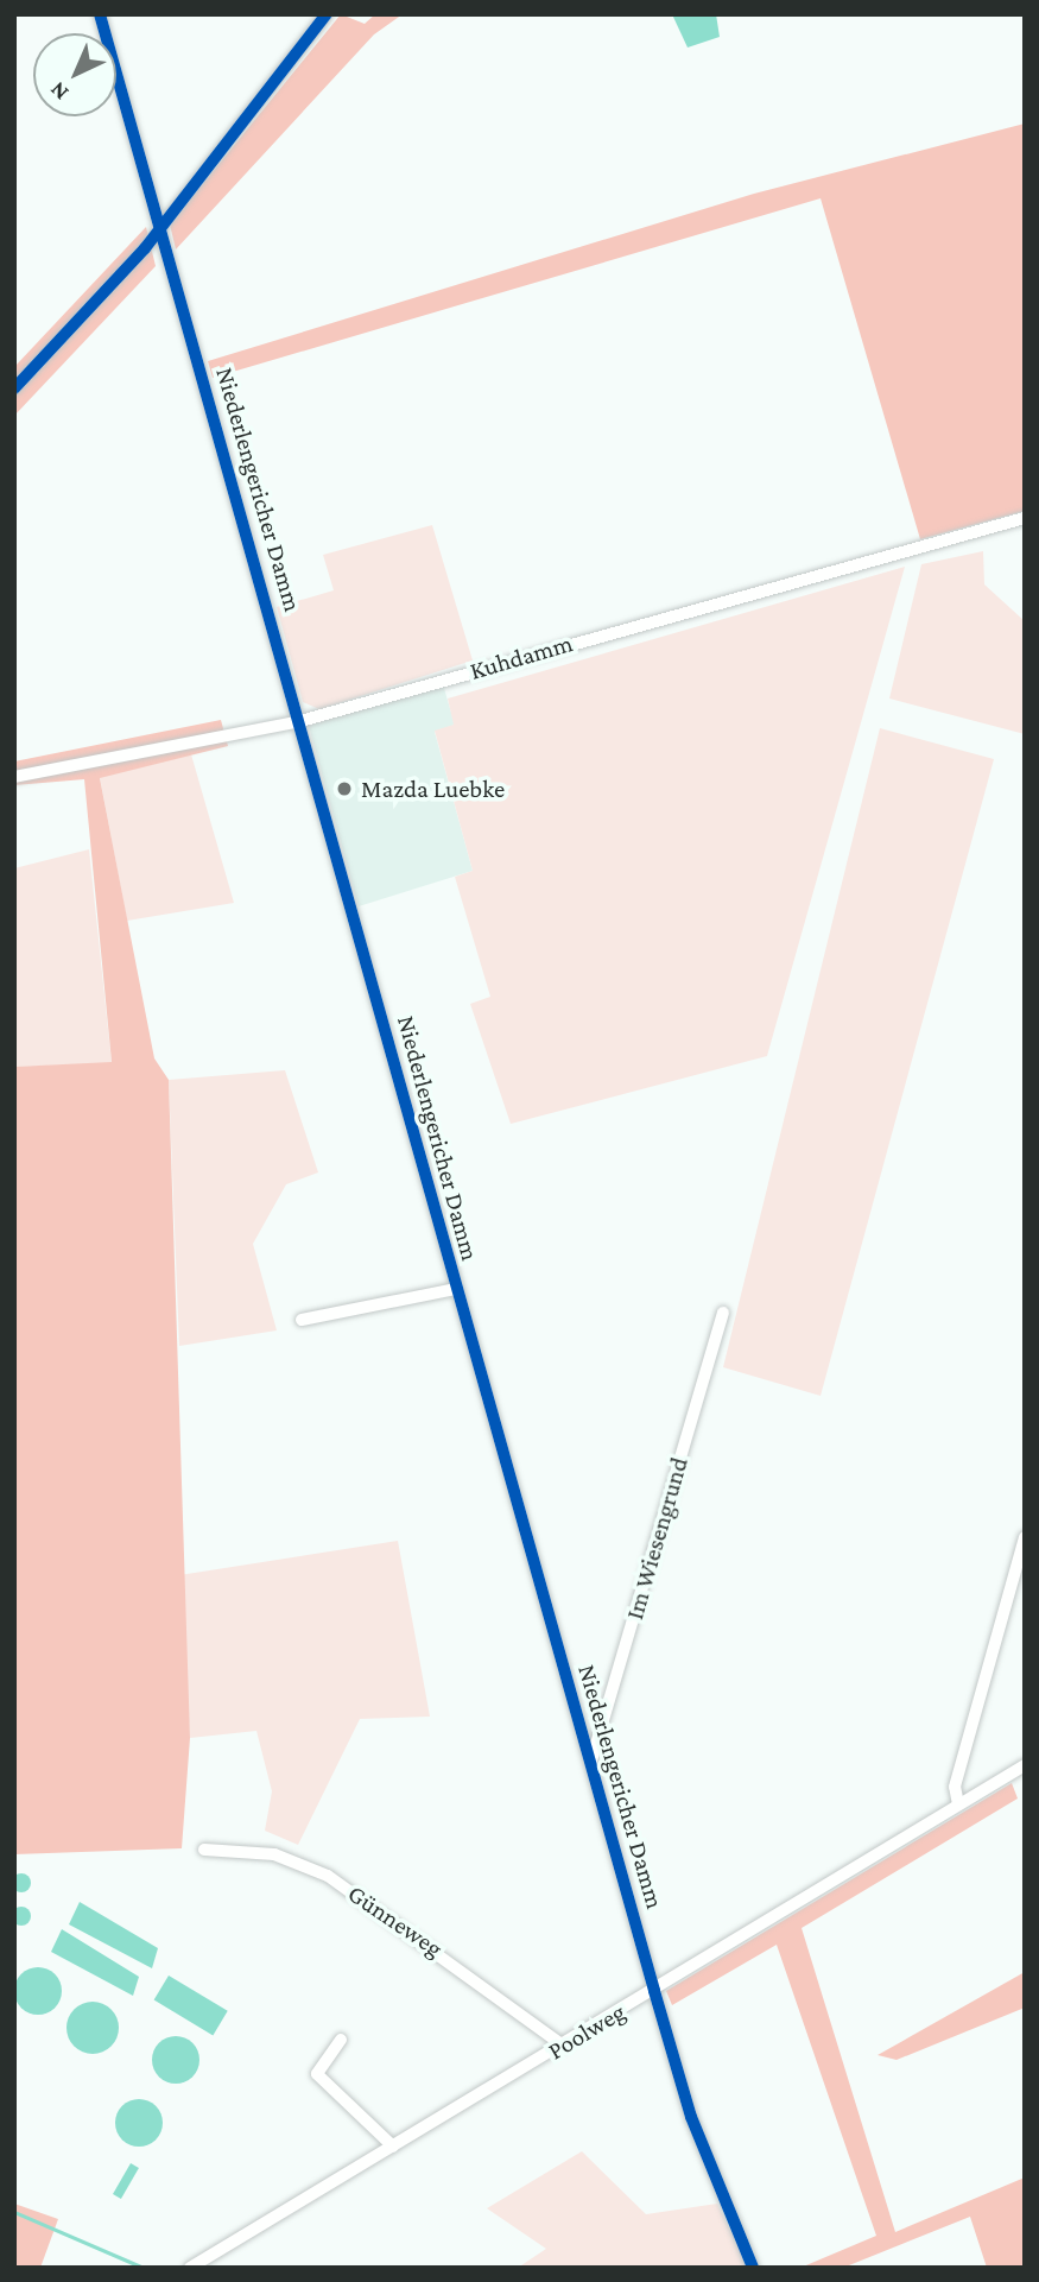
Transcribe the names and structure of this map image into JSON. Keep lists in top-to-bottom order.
{
  "streets": {
    "street": [
      "Niederlengericher Damm",
      "Kuhdamm",
      "Im Wiesengrund",
      "Günneweg",
      "Poolweg"
    ]
  },
  "crossings": [
    ["Niederlengericher Damm", "Kuhdamm"],
    ["Niederlengericher Damm", "Im Wiesengrund"],
    ["Niederlengericher Damm", "Poolweg"],
    ["Günneweg", "Poolweg"]
  ],
  "places": ["Mazda Luebke"],
  "north": "bottom left"
}
